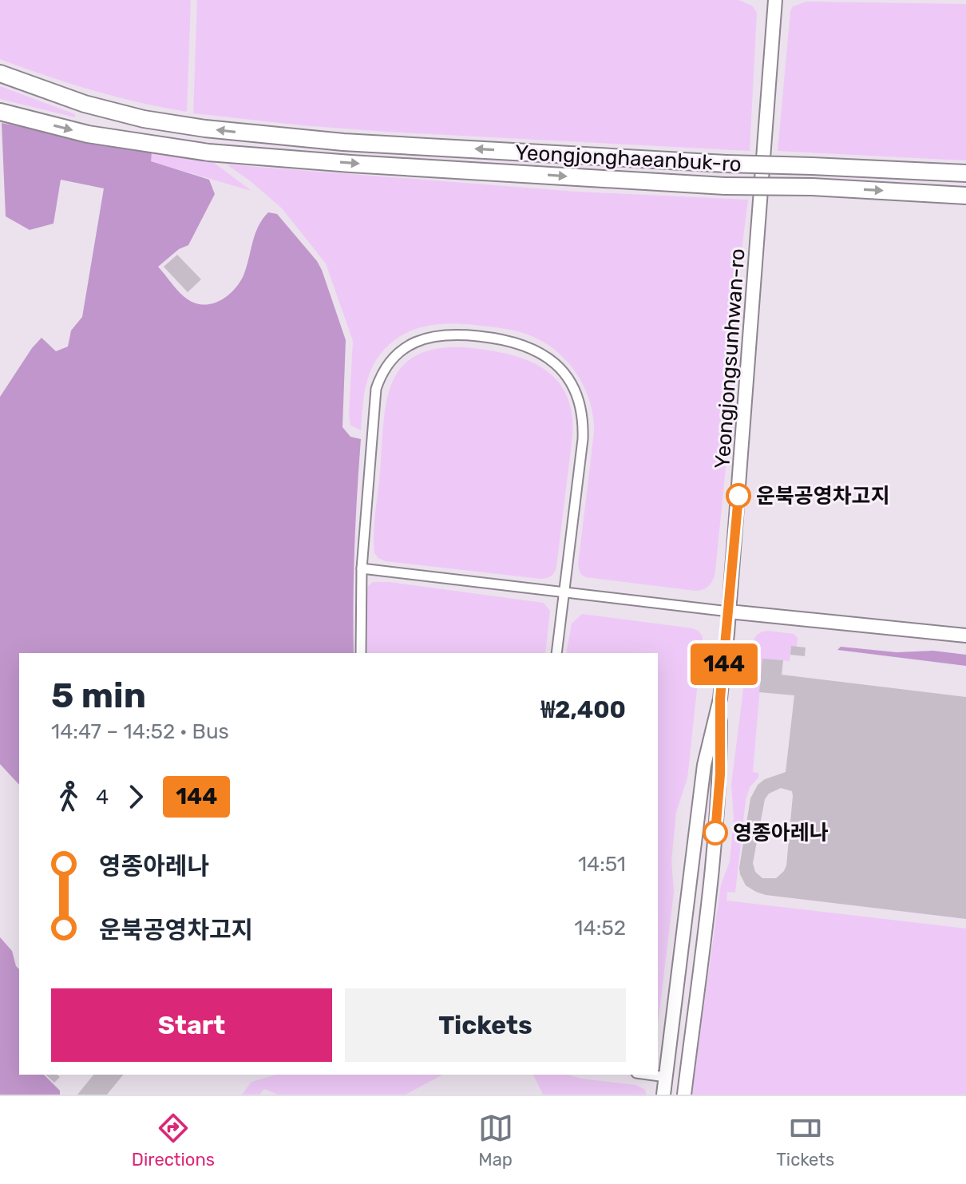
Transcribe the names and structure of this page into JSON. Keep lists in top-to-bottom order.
{
  "streets": {
    "highway": ["Yeongjonghaeanbuk-ro"],
    "main road": ["Yeongjongsunhwan-ro"]
  },
  "places": ["운북공영차고지", "영종아레나"],
  "lines": ["bus line 144"],
  "page": {
    "on_map": "144",
    "heading": ["5 min", "14:47 – 14:52 · Bus", "₩2,400"],
    "legs": ["4", "144"],
    "list": [
      {
        "name": "영종아레나",
        "value": "14:51"
      },
      {
        "name": "운북공영차고지",
        "value": "14:52"
      }
    ],
    "buttons": ["Start", "Tickets"],
    "tabs": ["Directions", "Map", "Tickets"]
  }
}
